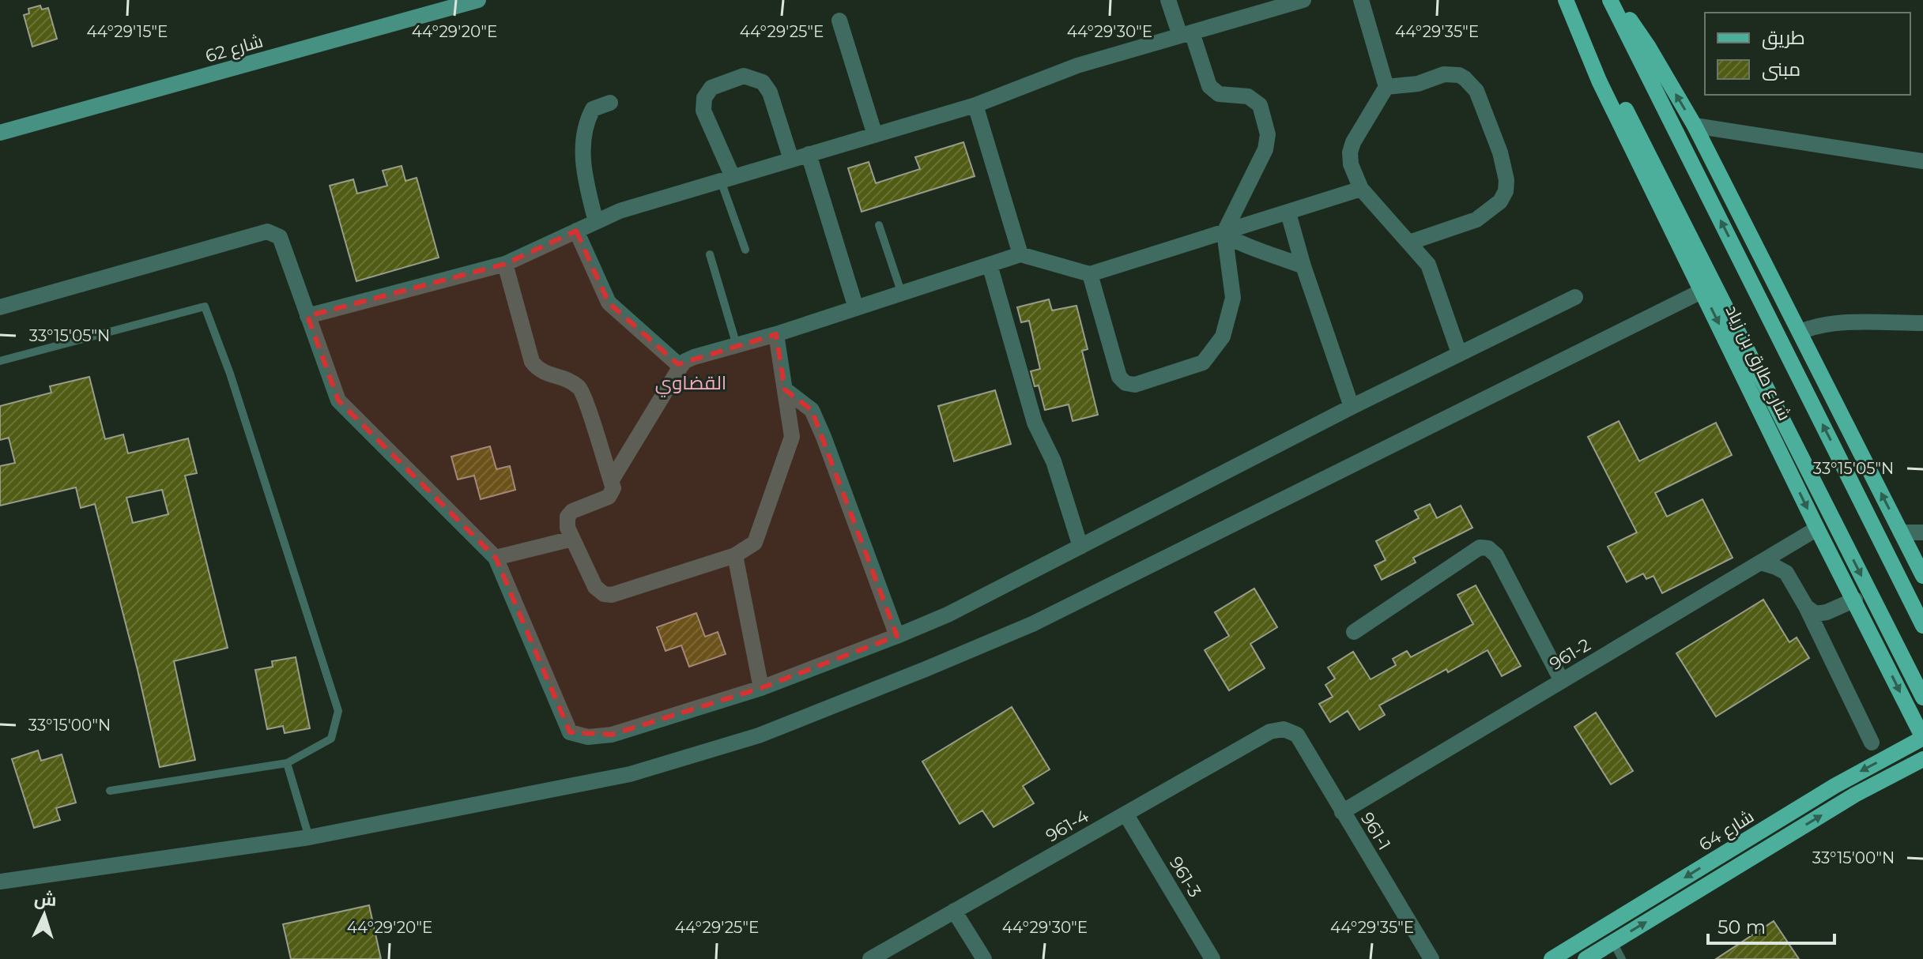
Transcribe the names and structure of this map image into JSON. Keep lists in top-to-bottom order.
{
  "streets": {
    "main road": ["شارع طارق بن زياد", "شارع 64"],
    "street": [
      "شارع 62",
      "961-2",
      "961-4",
      "961-1",
      "961-3"
    ]
  },
  "crossings": [
    ["شارع طارق بن زياد", "961-2"],
    ["شارع طارق بن زياد", "شارع 64"],
    ["961-2", "961-1"],
    ["961-4", "961-1"],
    ["961-4", "961-3"]
  ],
  "districts": ["القضاوي"],
  "legend": ["طريق", "مبنى"],
  "scale_bar": "50 m",
  "north": "top",
  "coordinates": [
    "44°29'15\"E",
    "44°29'20\"E",
    "44°29'25\"E",
    "44°29'30\"E",
    "44°29'35\"E",
    "33°15'05\"N",
    "33°15'00\"N"
  ]
}
